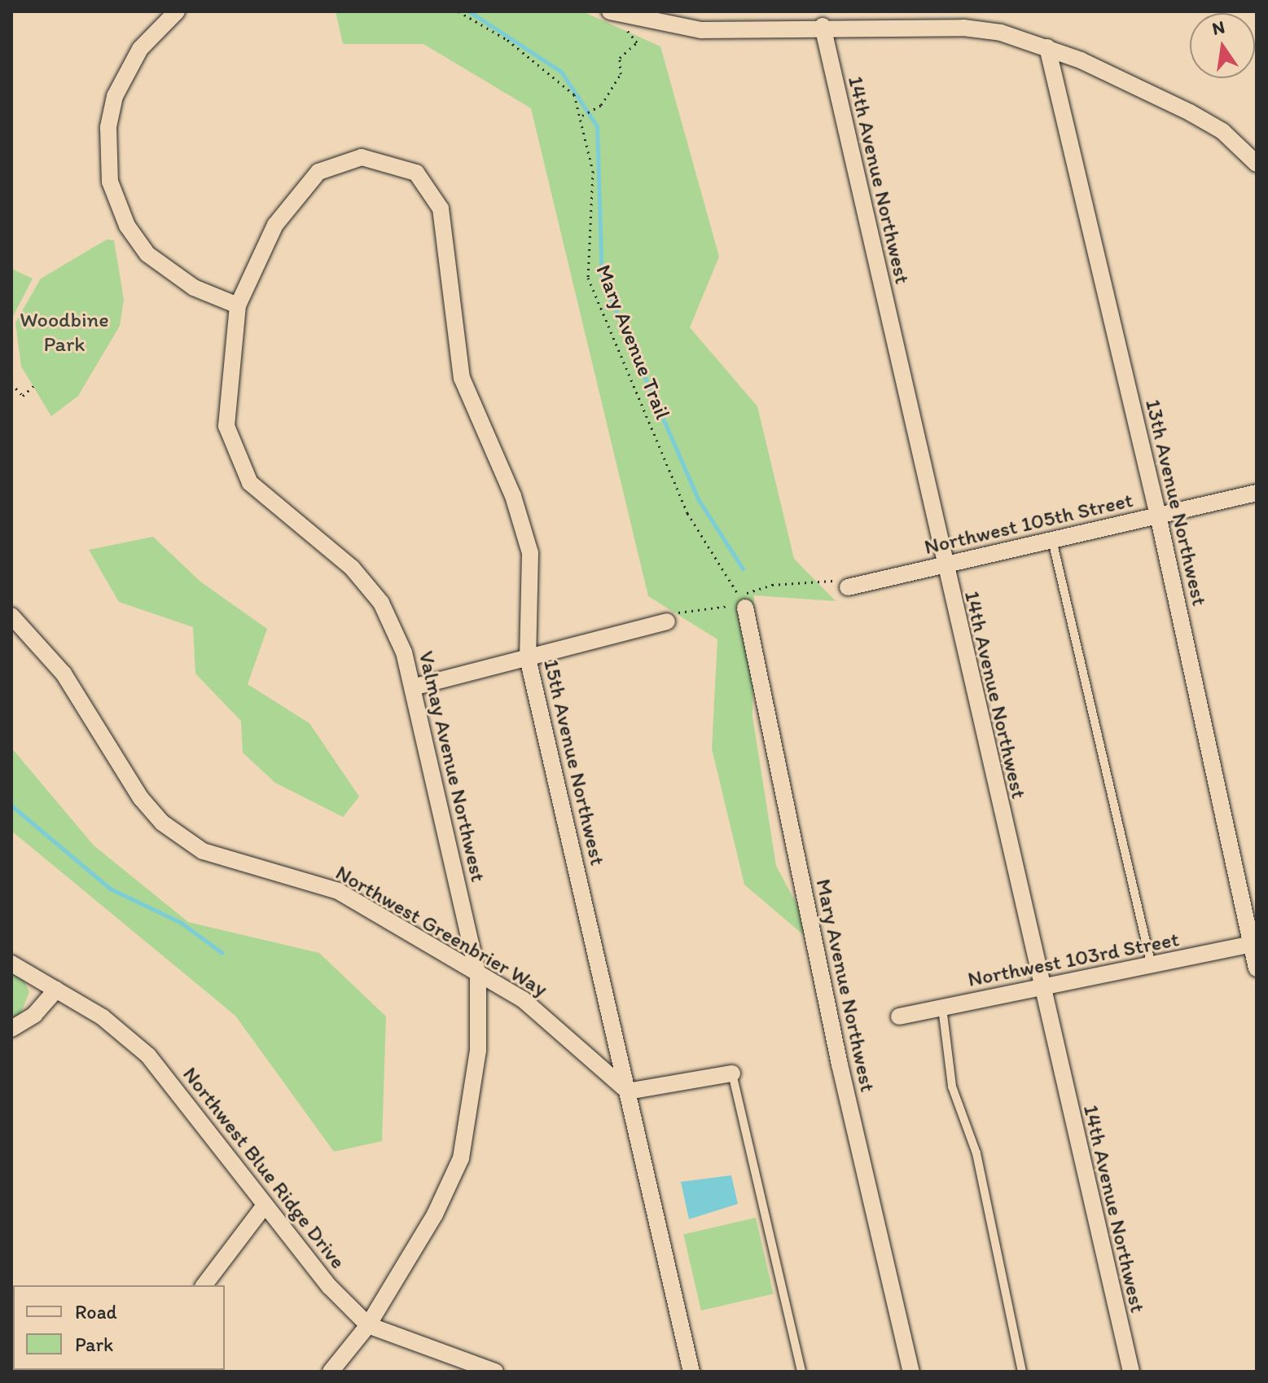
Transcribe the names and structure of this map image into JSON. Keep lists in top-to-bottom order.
{
  "streets": {
    "street": [
      "14th Avenue Northwest",
      "13th Avenue Northwest",
      "Northwest 105th Street",
      "15th Avenue Northwest",
      "Valmay Avenue Northwest",
      "Northwest Greenbrier Way",
      "Northwest 103rd Street",
      "Mary Avenue Northwest",
      "Northwest Blue Ridge Drive"
    ],
    "path": ["Mary Avenue Trail"]
  },
  "crossings": [
    ["14th Avenue Northwest", "Northwest 105th Street"],
    ["14th Avenue Northwest", "Northwest 103rd Street"],
    ["Mary Avenue Trail", "Mary Avenue Northwest"],
    ["13th Avenue Northwest", "Northwest 105th Street"],
    ["13th Avenue Northwest", "Northwest 103rd Street"],
    ["15th Avenue Northwest", "Valmay Avenue Northwest"],
    ["15th Avenue Northwest", "Northwest Greenbrier Way"],
    ["Valmay Avenue Northwest", "Northwest Greenbrier Way"],
    ["Valmay Avenue Northwest", "Northwest Blue Ridge Drive"]
  ],
  "parks": ["Woodbine Park"],
  "legend": ["Road", "Park"],
  "north": "top"
}
